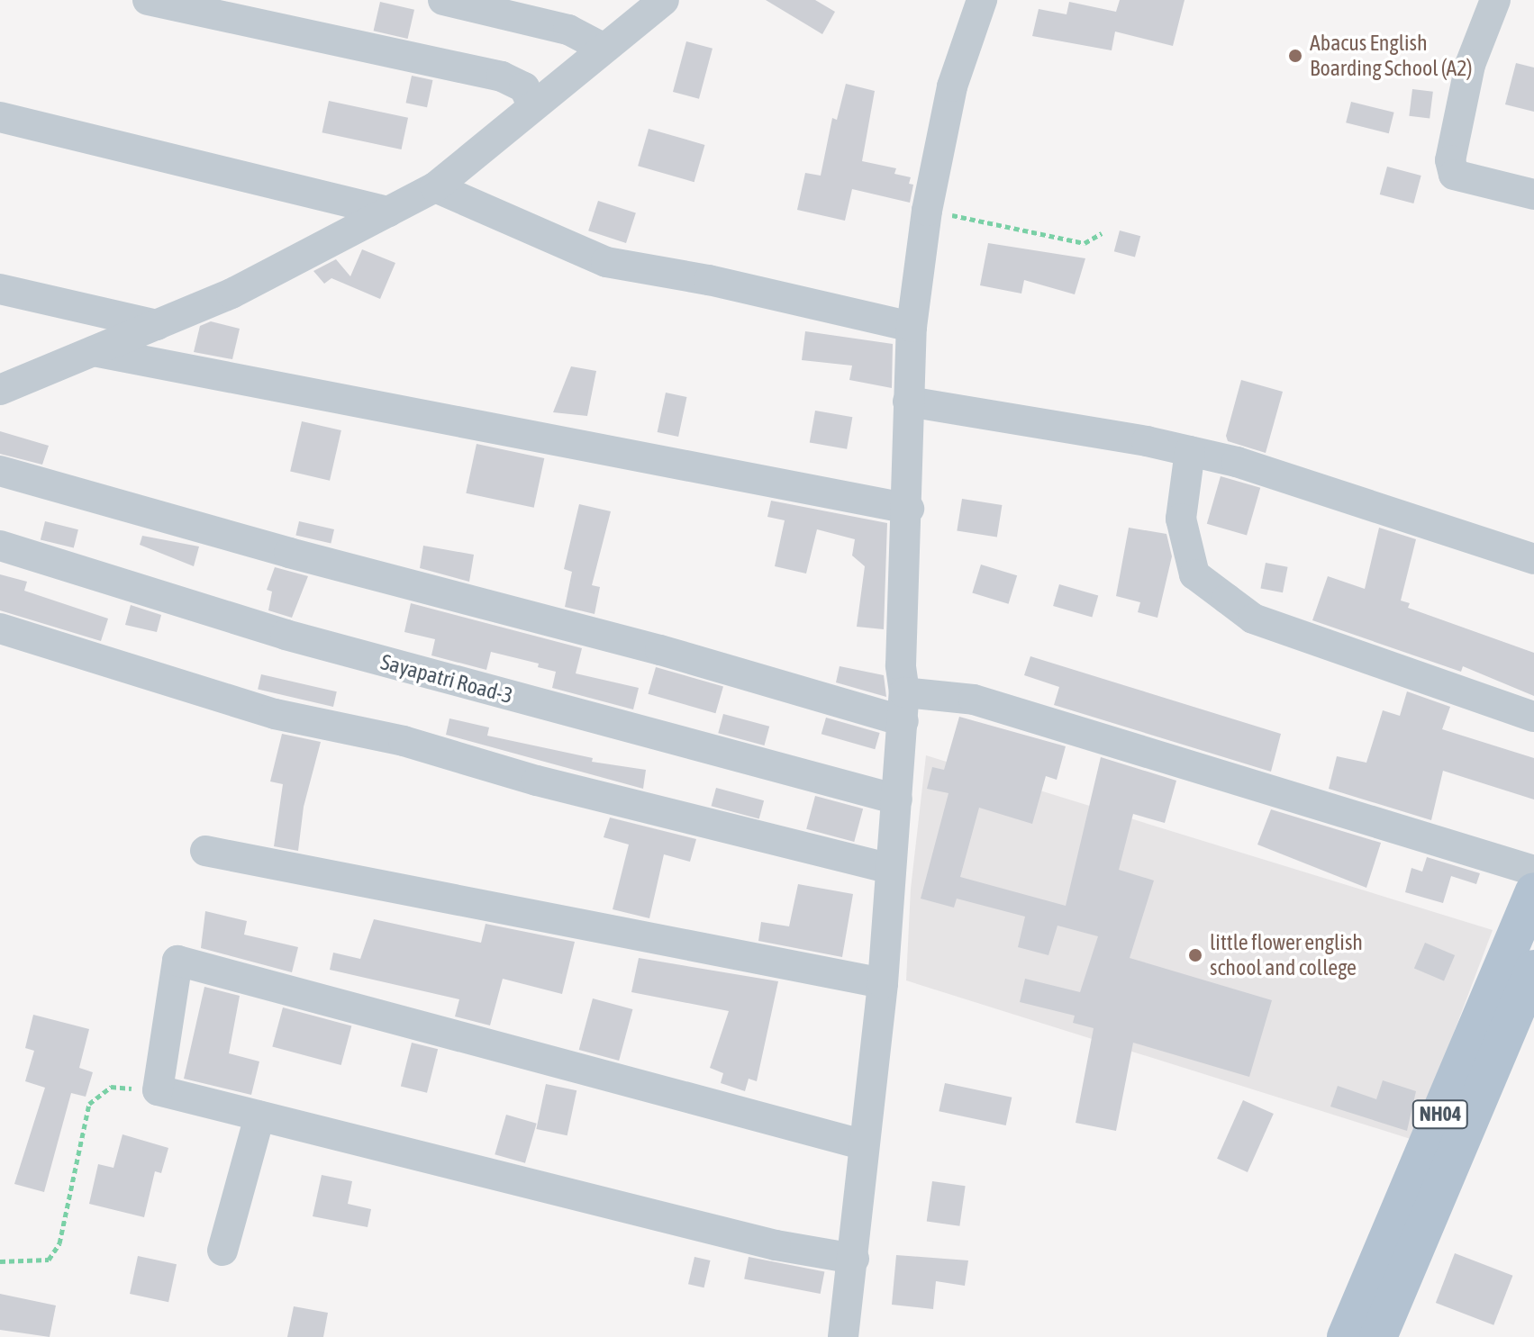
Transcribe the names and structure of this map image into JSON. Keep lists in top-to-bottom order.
{
  "streets": {
    "main road": ["NH04"],
    "street": ["Sayapatri Road-3"]
  },
  "places": ["Abacus English Boarding School (A2)", "little flower english school and college"]
}
